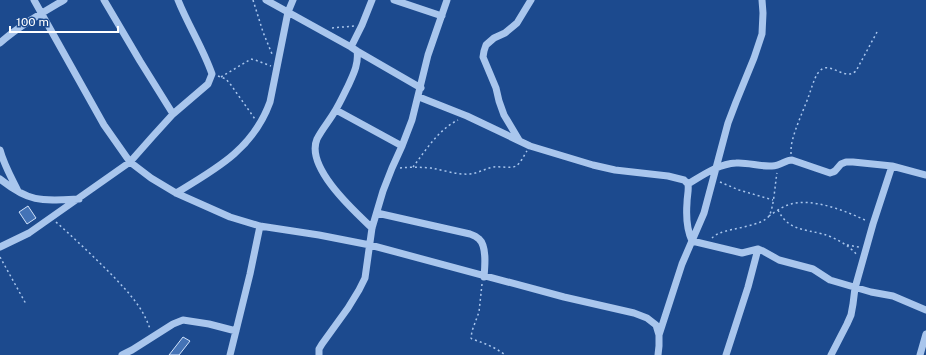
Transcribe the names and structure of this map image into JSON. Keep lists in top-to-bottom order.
{
  "scale_bar": "100 m"
}
